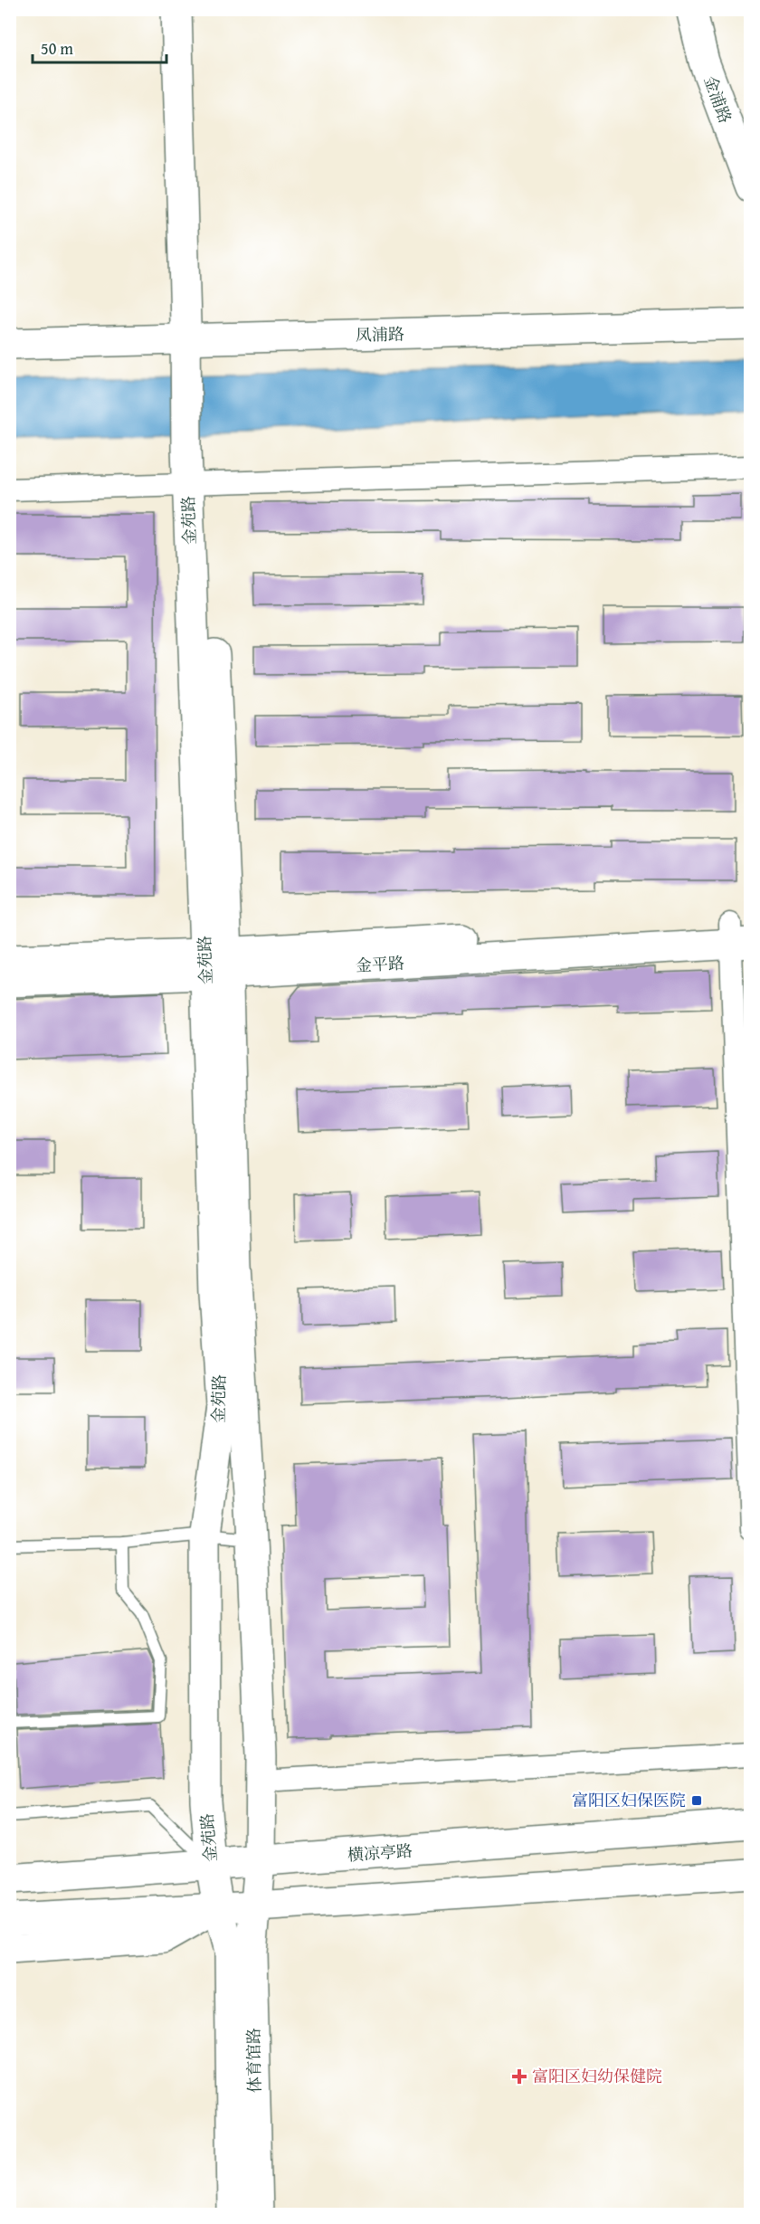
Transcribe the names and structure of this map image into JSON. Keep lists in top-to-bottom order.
{
  "streets": {
    "street": [
      "金浦路",
      "凤浦路",
      "金苑路",
      "金平路",
      "横凉亭路",
      "体育馆路"
    ]
  },
  "crossings": [
    ["凤浦路", "金苑路"],
    ["金苑路", "金平路"],
    ["金苑路", "横凉亭路"],
    ["金苑路", "体育馆路"],
    ["金平路", "体育馆路"],
    ["横凉亭路", "体育馆路"]
  ],
  "places": {
    "transit": ["富阳区妇保医院"],
    "health": ["富阳区妇幼保健院"]
  },
  "scale_bar": "50 m"
}
